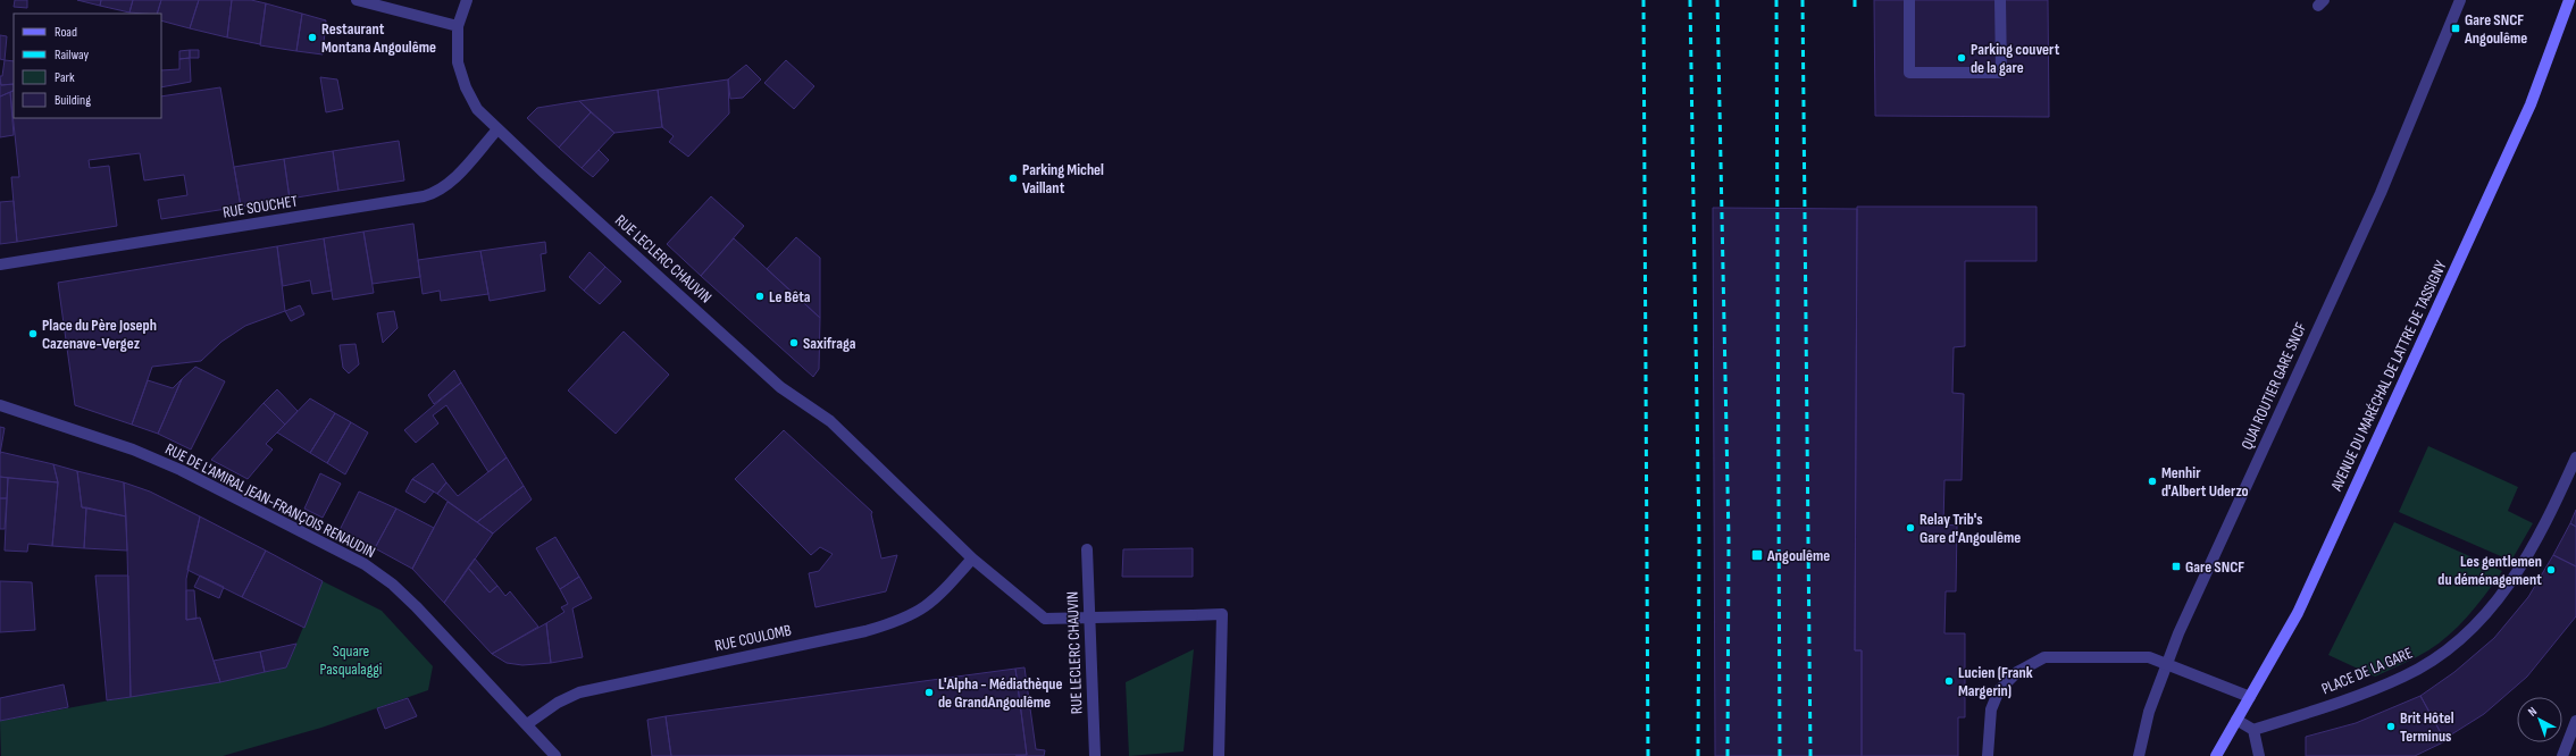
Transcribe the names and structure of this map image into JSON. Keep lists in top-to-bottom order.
{
  "streets": {
    "main road": ["AVENUE DU MARÉCHAL DE LATTRE DE TASSIGNY"],
    "street": [
      "RUE SOUCHET",
      "RUE LECLERC CHAUVIN",
      "QUAI ROUTIER GARE SNCF",
      "RUE DE L'AMIRAL JEAN-FRANÇOIS RENAUDIN",
      "RUE COULOMB",
      "PLACE DE LA GARE"
    ]
  },
  "crossings": [
    ["RUE SOUCHET", "RUE LECLERC CHAUVIN"],
    ["RUE LECLERC CHAUVIN", "RUE COULOMB"],
    ["RUE DE L'AMIRAL JEAN-FRANÇOIS RENAUDIN", "RUE COULOMB"]
  ],
  "parks": ["Square Pasqualaggi"],
  "places": {
    "transit": ["Gare SNCF Angoulême", "Angoulême", "Gare SNCF"],
    "other": [
      "Restaurant Montana Angoulême",
      "Parking couvert de la gare",
      "Parking Michel Vaillant",
      "Le Bêta",
      "Place du Père Joseph Cazenave-Vergez",
      "Saxifraga",
      "Menhir d'Albert Uderzo",
      "Relay Trib's Gare d'Angoulême",
      "Les gentlemen du déménagement",
      "Lucien (Frank Margerin)",
      "L'Alpha - Médiathèque de GrandAngoulême",
      "Brit Hôtel Terminus"
    ]
  },
  "legend": [
    "Road",
    "Railway",
    "Park",
    "Building"
  ],
  "north": "top left"
}
